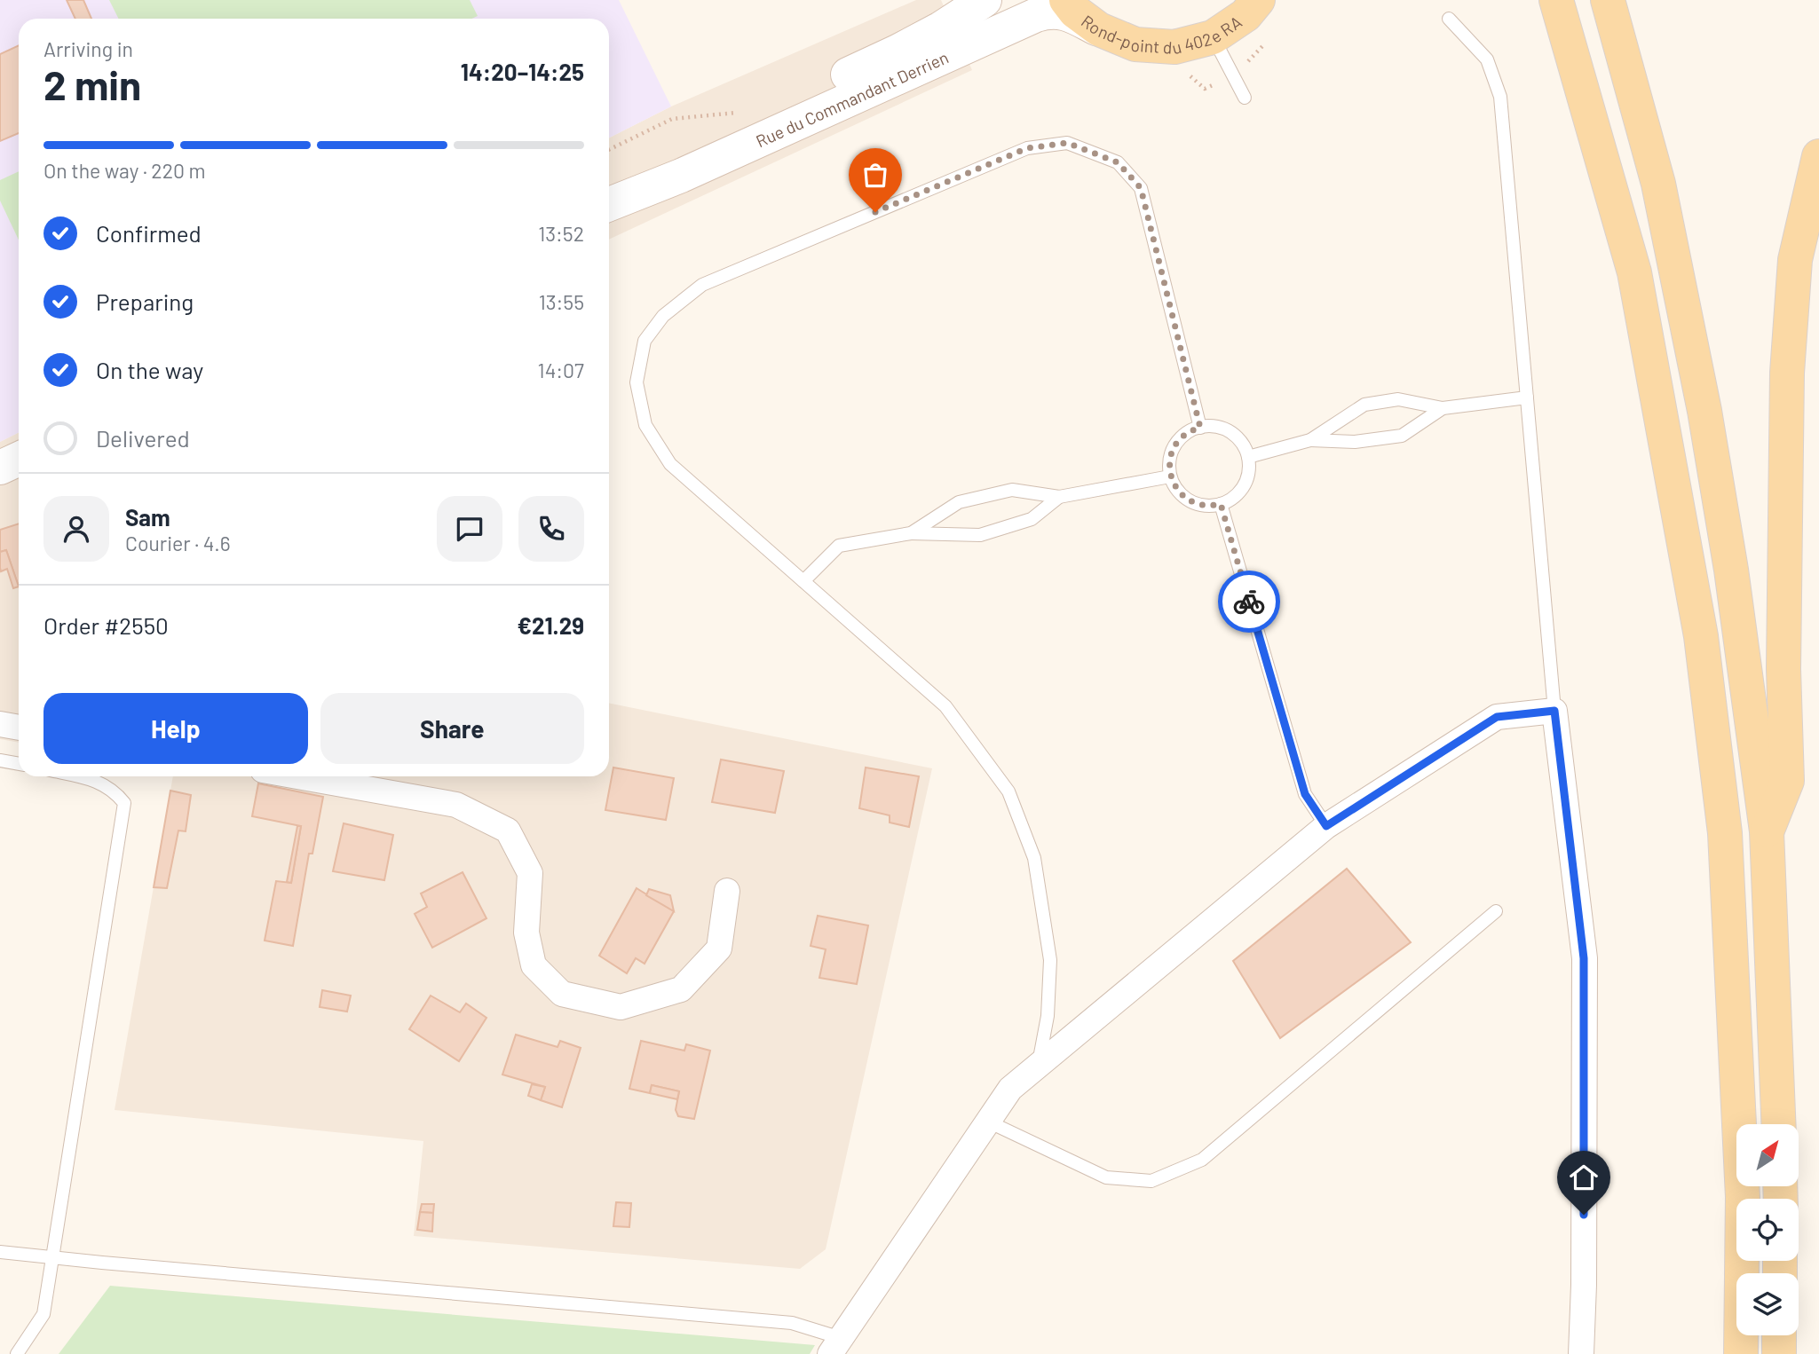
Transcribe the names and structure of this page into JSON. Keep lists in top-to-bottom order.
{
  "streets": {
    "main road": ["Rond-point du 402e RA", "Rue du Commandant Derrien"]
  },
  "crossings": [
    ["Rond-point du 402e RA", "Rue du Commandant Derrien"]
  ],
  "north": "top right",
  "page": {
    "heading": ["2 min", "Arriving in", "14:20–14:25"],
    "panel": [
      "Sam",
      "Courier · 4.6",
      "Order #2550",
      "€21.29"
    ],
    "bar": "On the way · 220 m",
    "list": [
      ["Confirmed", "13:52"],
      ["Preparing", "13:55"],
      ["On the way", "14:07"],
      "Delivered"
    ],
    "buttons": ["Help", "Share"]
  }
}
